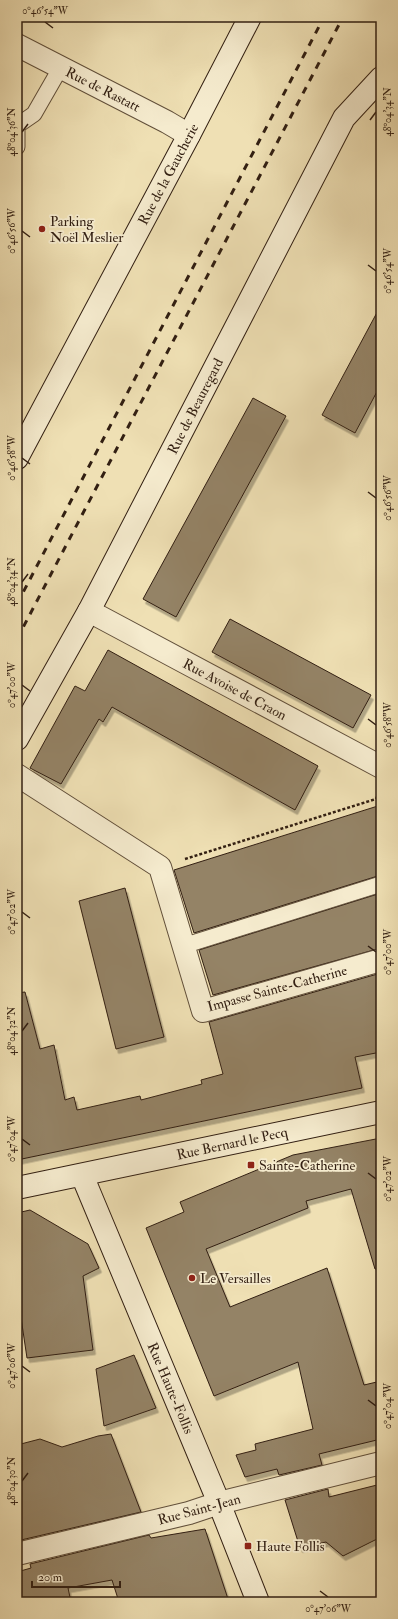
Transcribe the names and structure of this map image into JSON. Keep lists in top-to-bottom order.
{
  "streets": {
    "street": [
      "Rue de Rastatt",
      "Rue de la Gaucherie",
      "Rue de Beauregard",
      "Rue Avoise de Craon",
      "Impasse Sainte-Catherine",
      "Rue Bernard le Pecq",
      "Rue Haute-Follis",
      "Rue Saint-Jean"
    ]
  },
  "crossings": [
    ["Rue de Rastatt", "Rue de la Gaucherie"],
    ["Rue de Beauregard", "Rue Avoise de Craon"],
    ["Rue Bernard le Pecq", "Rue Haute-Follis"],
    ["Rue Haute-Follis", "Rue Saint-Jean"]
  ],
  "places": {
    "other": ["Parking Noël Meslier", "Le Versailles"],
    "transit": ["Sainte-Catherine", "Haute Follis"]
  },
  "scale_bar": "20 m",
  "coordinates": [
    "0°46'54\"W",
    "48°04'34\"N",
    "48°04'36\"N",
    "0°46'56\"W",
    "0°46'58\"W",
    "0°47'00\"W",
    "0°47'02\"W",
    "48°04'32\"N",
    "0°47'04\"W",
    "0°47'06\"W",
    "48°04'30\"N"
  ]
}
